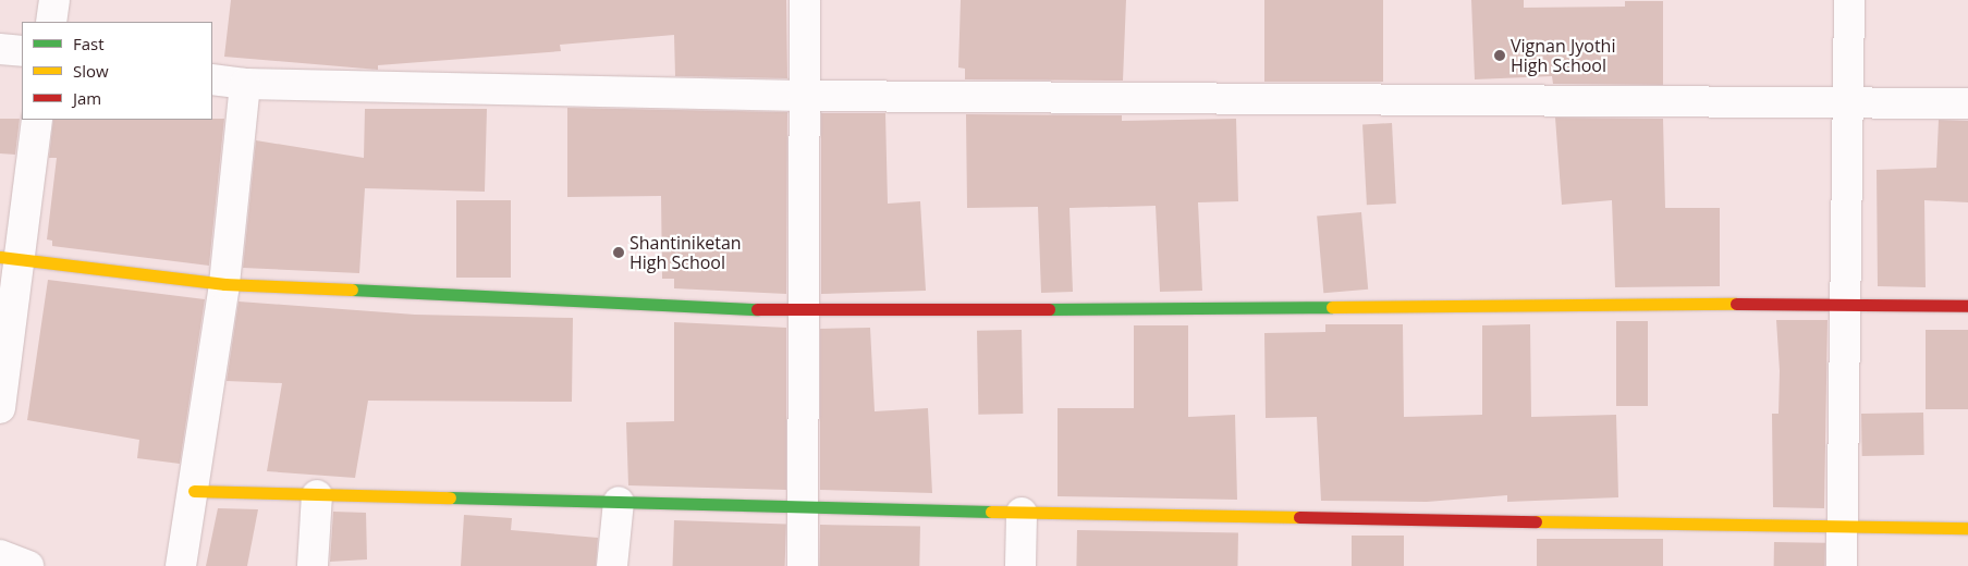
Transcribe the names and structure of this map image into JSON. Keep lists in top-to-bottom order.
{
  "places": ["Vignan Jyothi High School", "Shantiniketan High School"],
  "legend": ["Fast", "Slow", "Jam"]
}
